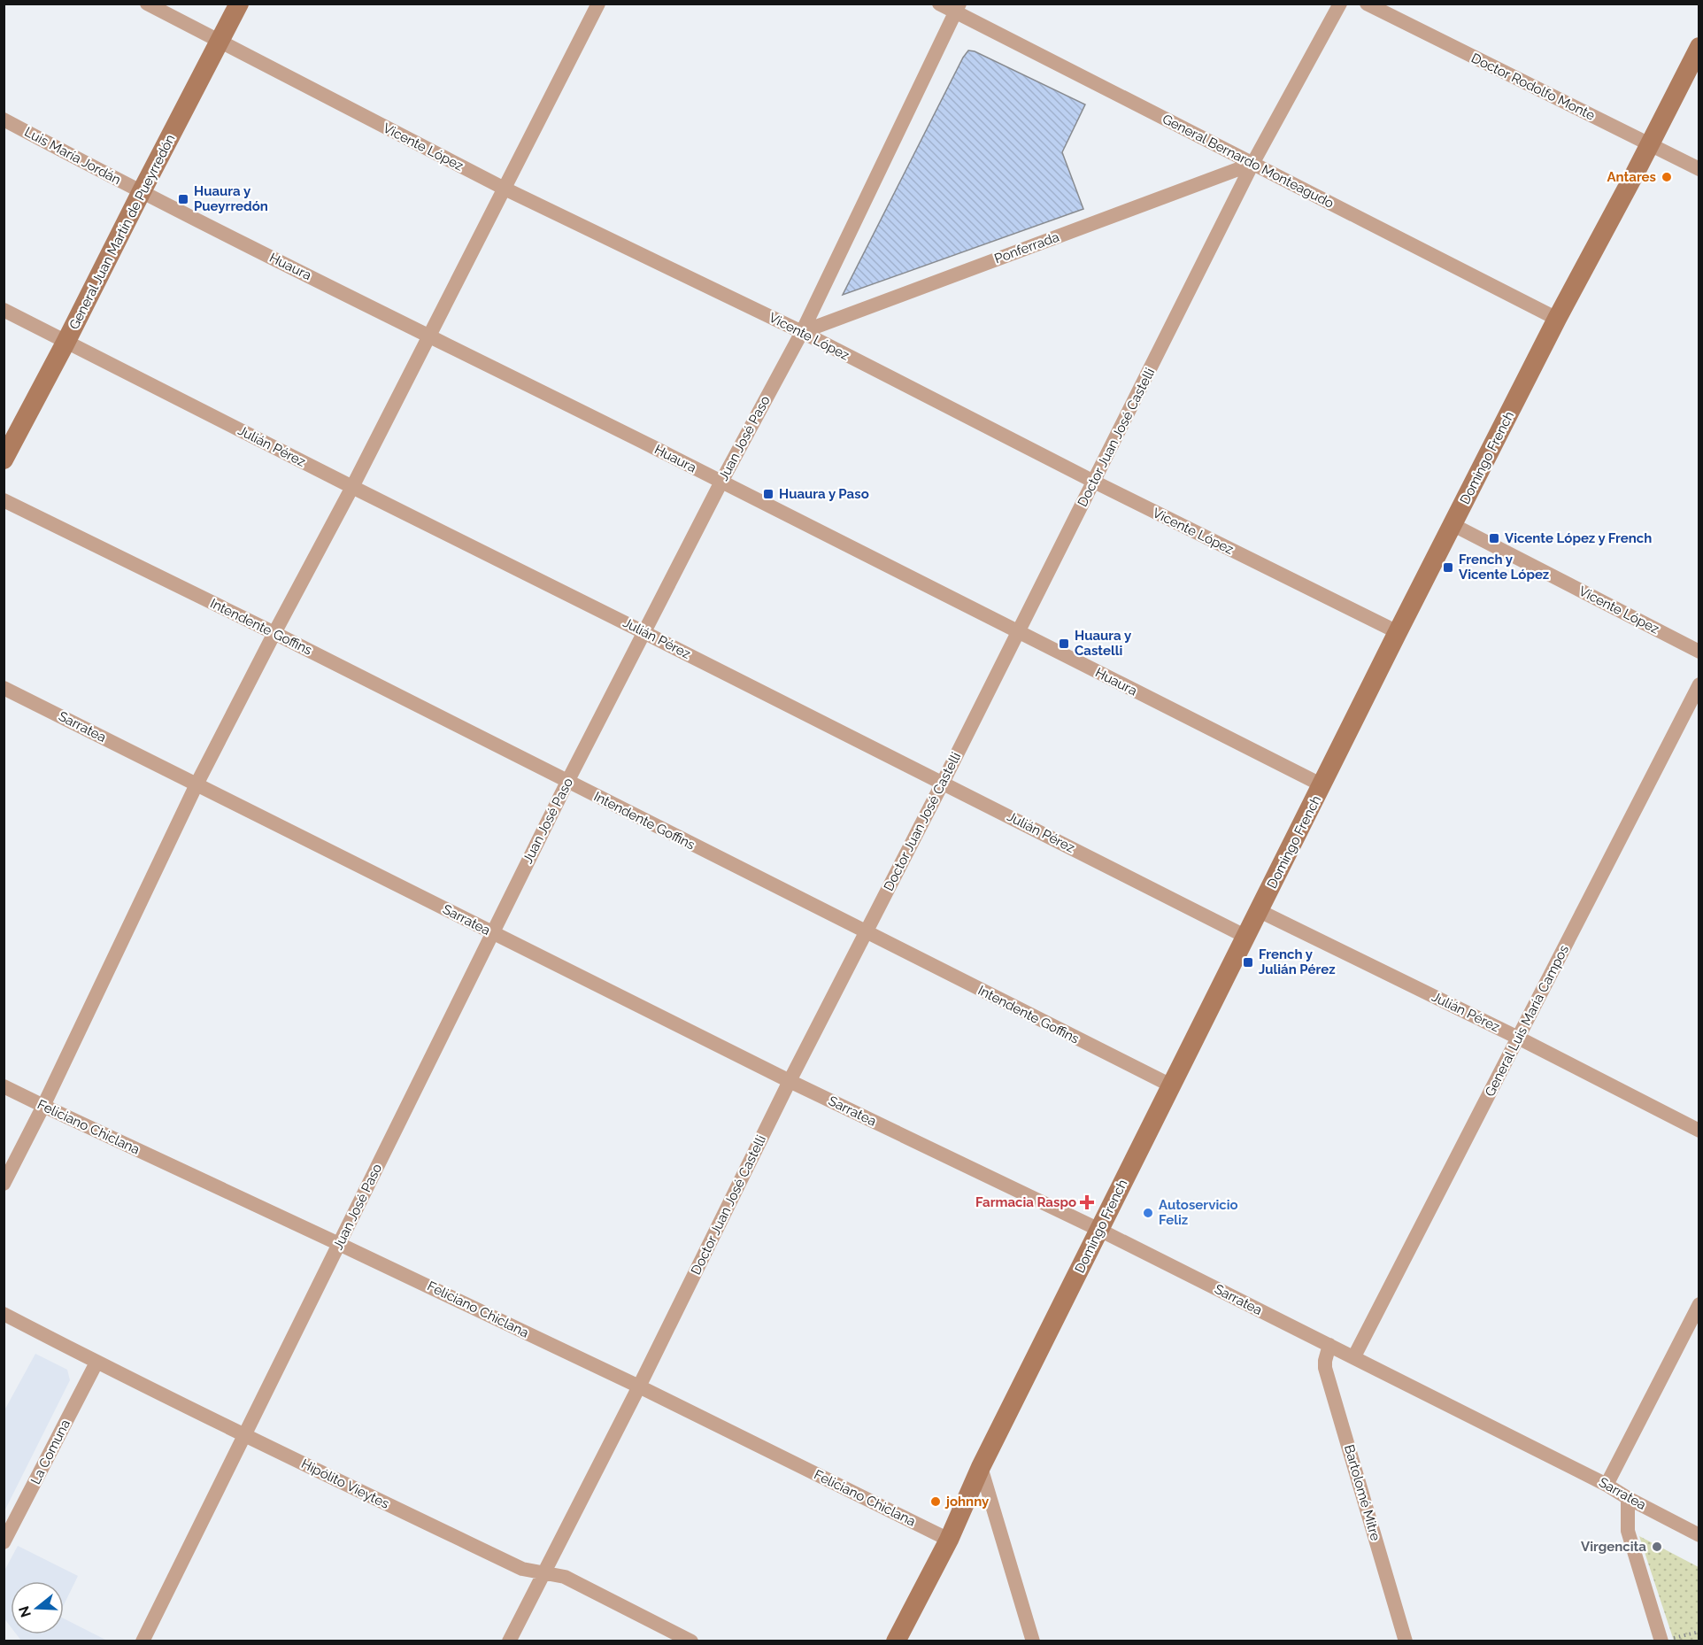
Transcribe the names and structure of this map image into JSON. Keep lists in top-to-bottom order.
{
  "streets": {
    "street": [
      "Doctor Rodolfo Monte",
      "Vicente López",
      "Luis María Jordán",
      "General Bernardo Monteagudo",
      "General Juan Martín de Pueyrredón",
      "Ponferrada",
      "Huaura",
      "Doctor Juan José Castelli",
      "Juan José Paso",
      "Julián Pérez",
      "Domingo French",
      "Intendente Goffins",
      "Sarratea",
      "General Luis María Campos",
      "Feliciano Chiclana",
      "La Comuna",
      "Hipólito Vieytes",
      "Bartolomé Mitre"
    ]
  },
  "crossings": [
    ["Doctor Rodolfo Monte", "Domingo French"],
    ["Vicente López", "General Juan Martín de Pueyrredón"],
    ["Vicente López", "Ponferrada"],
    ["Vicente López", "Doctor Juan José Castelli"],
    ["Vicente López", "Juan José Paso"],
    ["Vicente López", "Domingo French"],
    ["Luis María Jordán", "General Juan Martín de Pueyrredón"],
    ["Luis María Jordán", "Huaura"],
    ["General Bernardo Monteagudo", "Ponferrada"],
    ["General Bernardo Monteagudo", "Doctor Juan José Castelli"],
    ["General Bernardo Monteagudo", "Juan José Paso"],
    ["General Bernardo Monteagudo", "Domingo French"],
    ["General Juan Martín de Pueyrredón", "Huaura"],
    ["General Juan Martín de Pueyrredón", "Julián Pérez"],
    ["Ponferrada", "Doctor Juan José Castelli"],
    ["Ponferrada", "Juan José Paso"],
    ["Huaura", "Doctor Juan José Castelli"],
    ["Huaura", "Juan José Paso"],
    ["Huaura", "Domingo French"],
    ["Doctor Juan José Castelli", "Julián Pérez"],
    ["Doctor Juan José Castelli", "Intendente Goffins"],
    ["Doctor Juan José Castelli", "Sarratea"],
    ["Doctor Juan José Castelli", "Feliciano Chiclana"],
    ["Doctor Juan José Castelli", "Hipólito Vieytes"],
    ["Juan José Paso", "Julián Pérez"],
    ["Juan José Paso", "Intendente Goffins"],
    ["Juan José Paso", "Sarratea"],
    ["Juan José Paso", "Feliciano Chiclana"],
    ["Juan José Paso", "Hipólito Vieytes"],
    ["Julián Pérez", "Domingo French"],
    ["Julián Pérez", "General Luis María Campos"],
    ["Domingo French", "Intendente Goffins"],
    ["Domingo French", "Sarratea"],
    ["Domingo French", "Feliciano Chiclana"],
    ["Sarratea", "General Luis María Campos"],
    ["Sarratea", "Bartolomé Mitre"],
    ["La Comuna", "Hipólito Vieytes"]
  ],
  "places": {
    "other": [
      "Antares",
      "Autoservicio Feliz",
      "johnny",
      "Virgencita"
    ],
    "transit": [
      "Huaura y Pueyrredón",
      "Huaura y Paso",
      "Vicente López y French",
      "French y Vicente López",
      "Huaura y Castelli",
      "French y Julián Pérez"
    ],
    "health": ["Farmacia Raspo"]
  },
  "north": "left"
}
